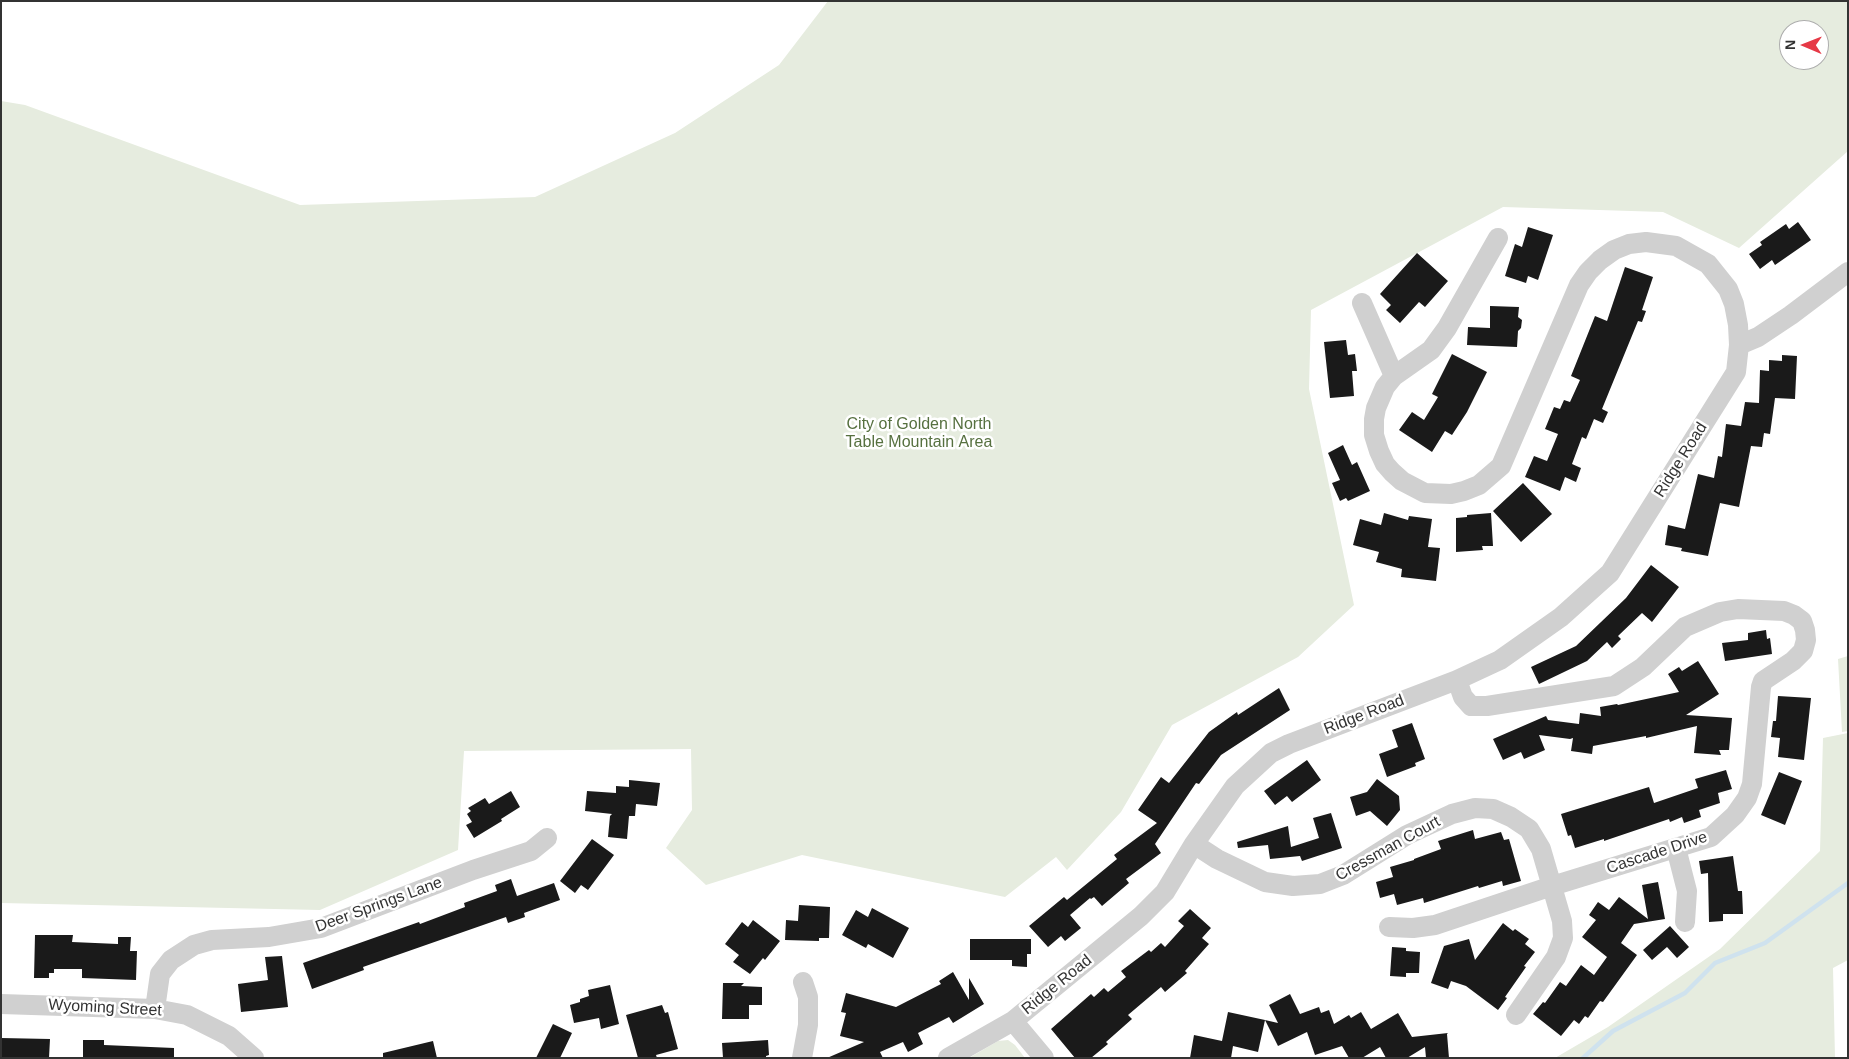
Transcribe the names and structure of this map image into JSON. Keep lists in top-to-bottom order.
{
  "streets": {
    "street": [
      "Ridge Road",
      "Cressman Court",
      "Cascade Drive",
      "Deer Springs Lane",
      "Wyoming Street"
    ]
  },
  "crossings": [
    ["Ridge Road", "Cressman Court"],
    ["Ridge Road", "Cascade Drive"],
    ["Cressman Court", "Cascade Drive"],
    ["Deer Springs Lane", "Wyoming Street"]
  ],
  "parks": ["City of Golden North Table Mountain Area"],
  "north": "left"
}
